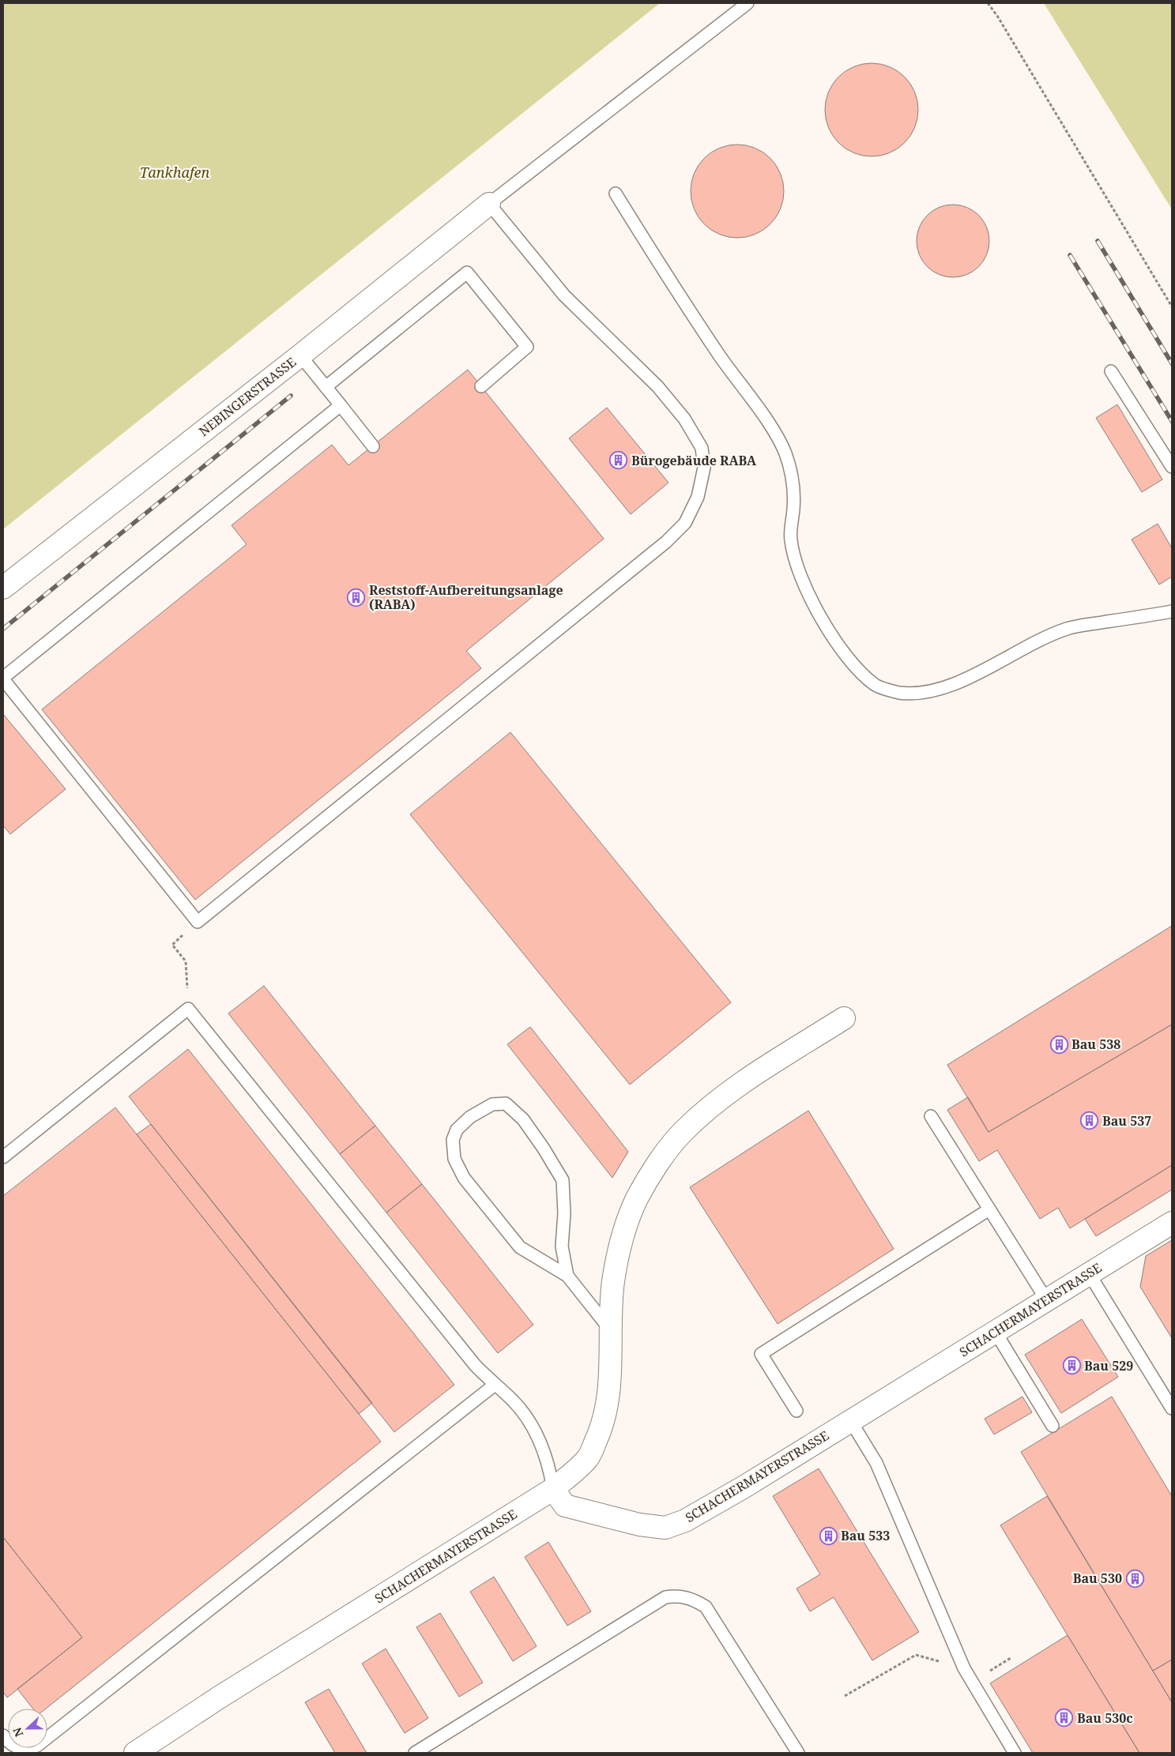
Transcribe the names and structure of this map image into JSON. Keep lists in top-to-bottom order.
{
  "streets": {
    "street": ["NEBINGERSTRASSE", "SCHACHERMAYERSTRASSE"]
  },
  "water": ["Tankhafen"],
  "places": {
    "building": [
      "Bürogebäude RABA",
      "Reststoff-Aufbereitungsanlage (RABA)",
      "Bau 538",
      "Bau 537",
      "Bau 529",
      "Bau 533",
      "Bau 530",
      "Bau 530c"
    ]
  },
  "north": "left"
}
